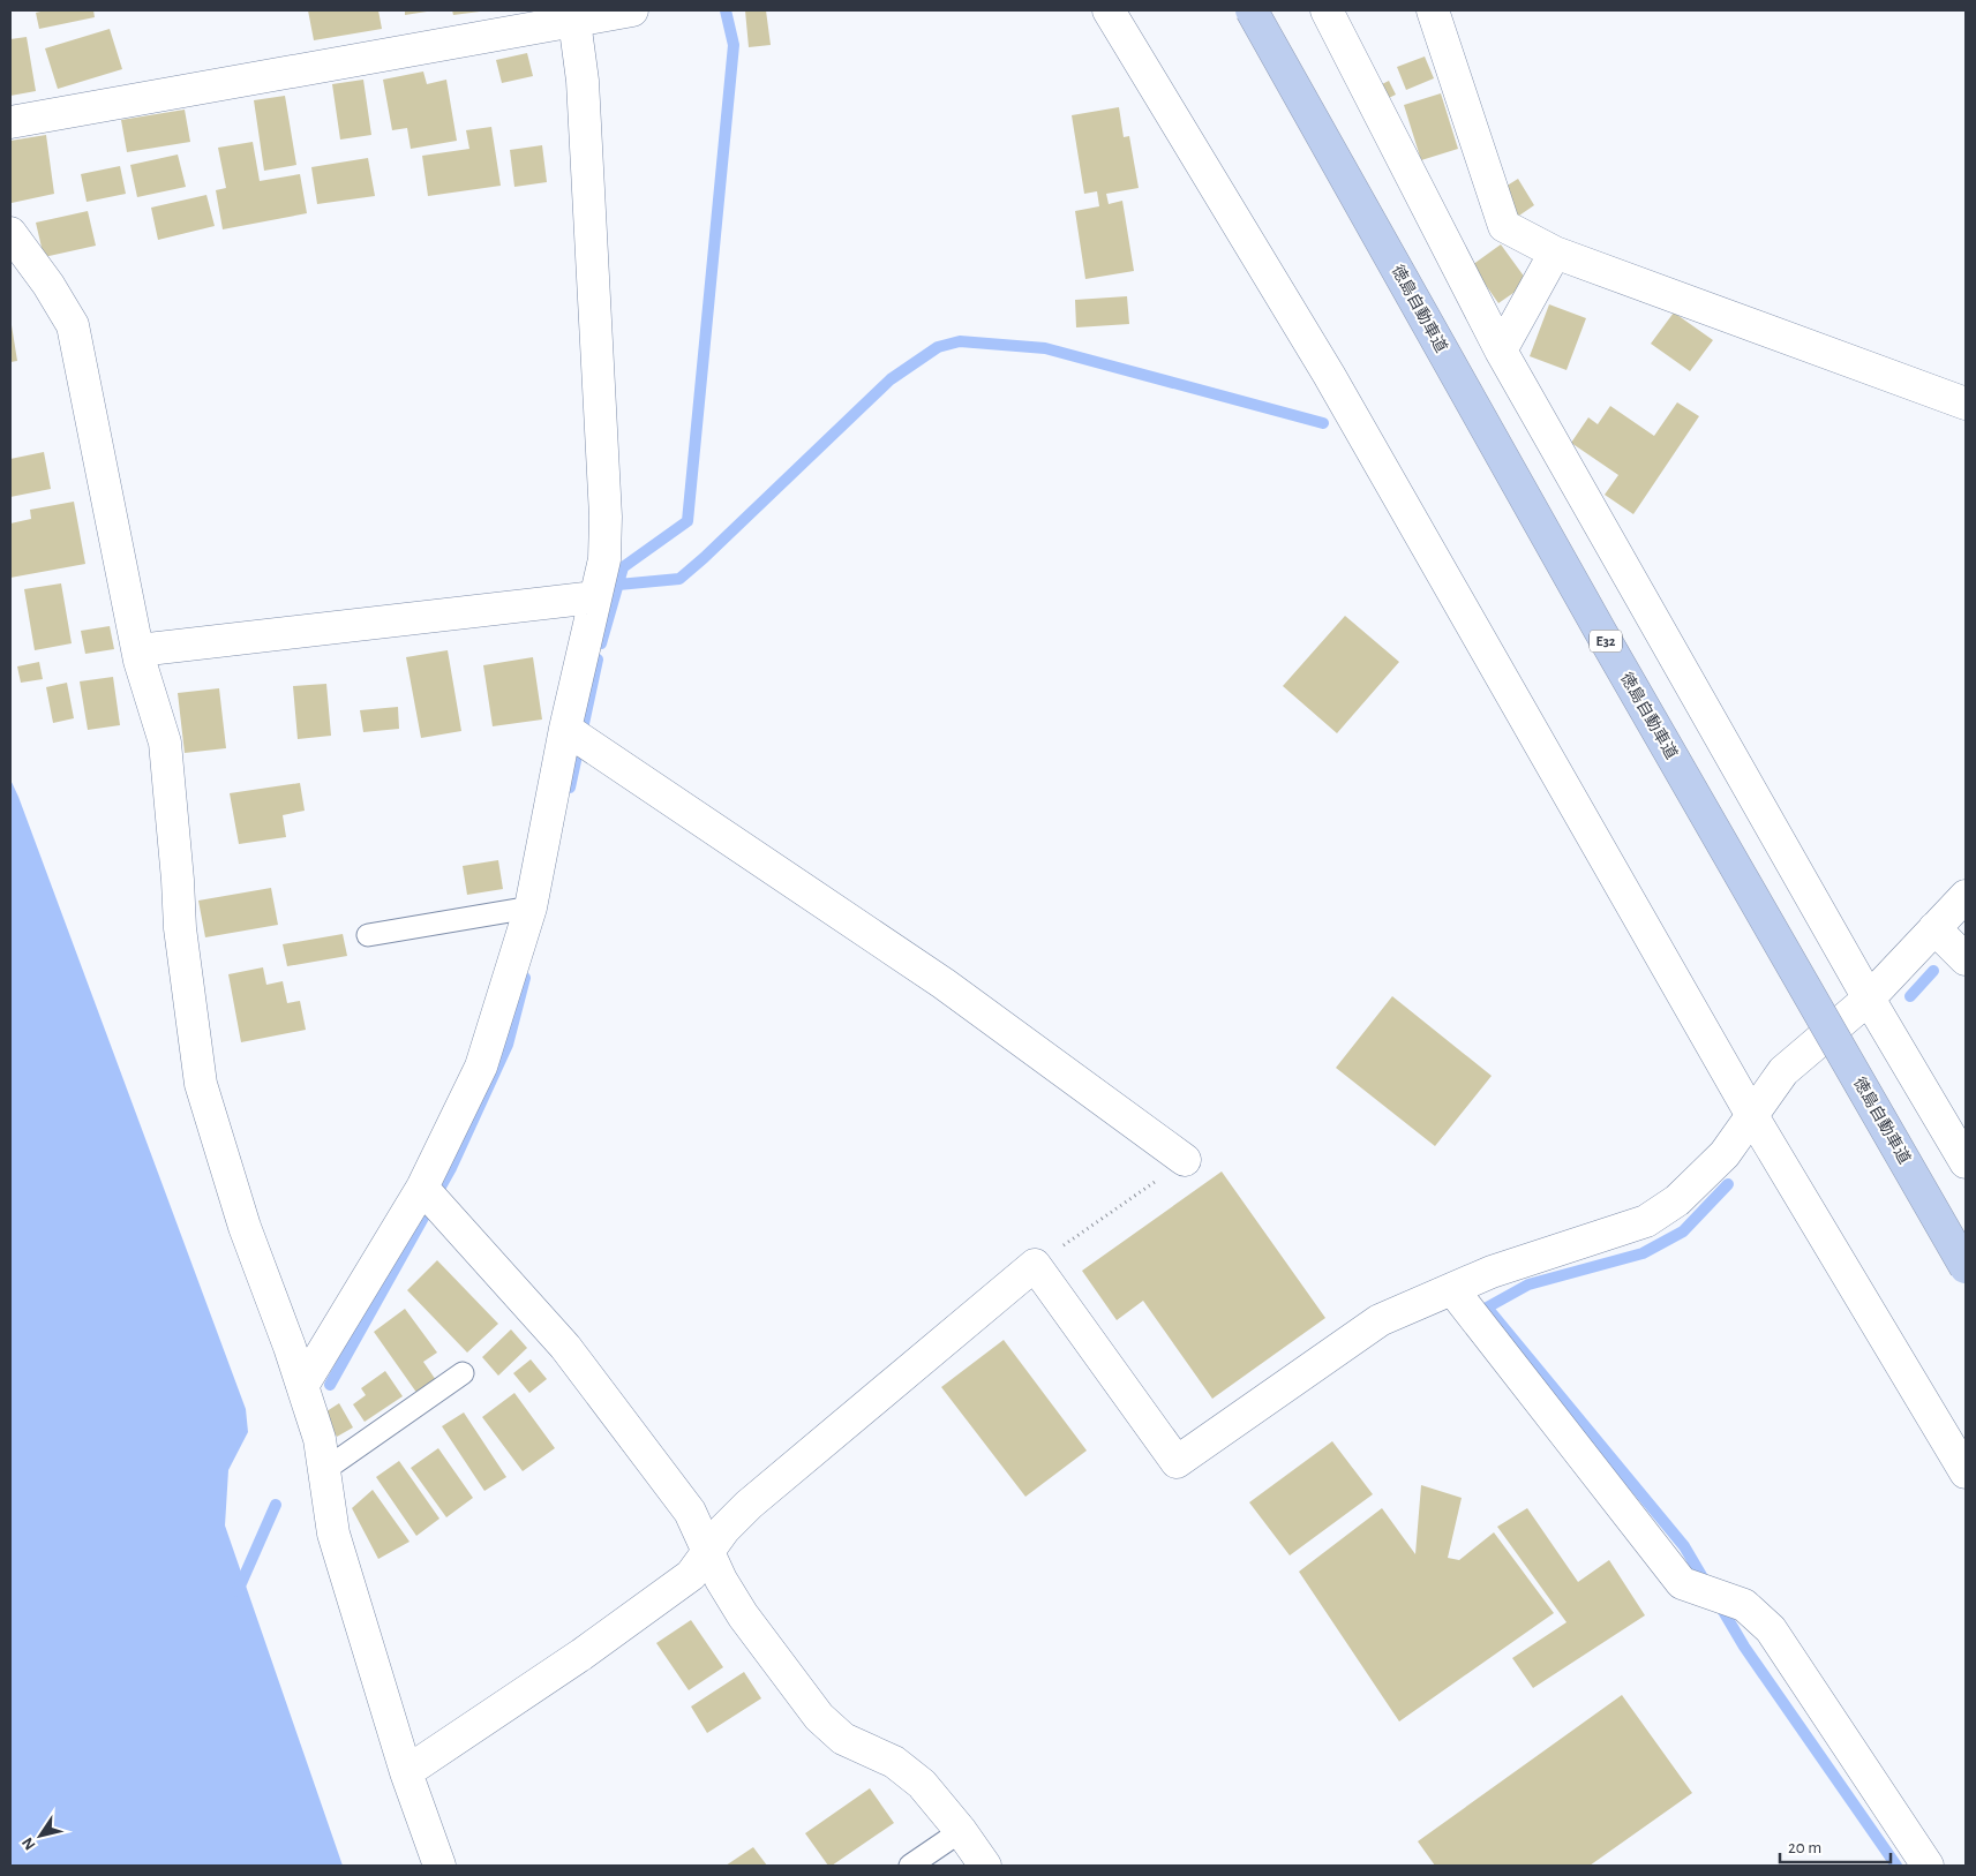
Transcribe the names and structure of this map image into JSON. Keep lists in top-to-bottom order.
{
  "streets": {
    "highway": ["徳島自動車道", "E32"]
  },
  "scale_bar": "20 m",
  "north": "bottom left"
}
